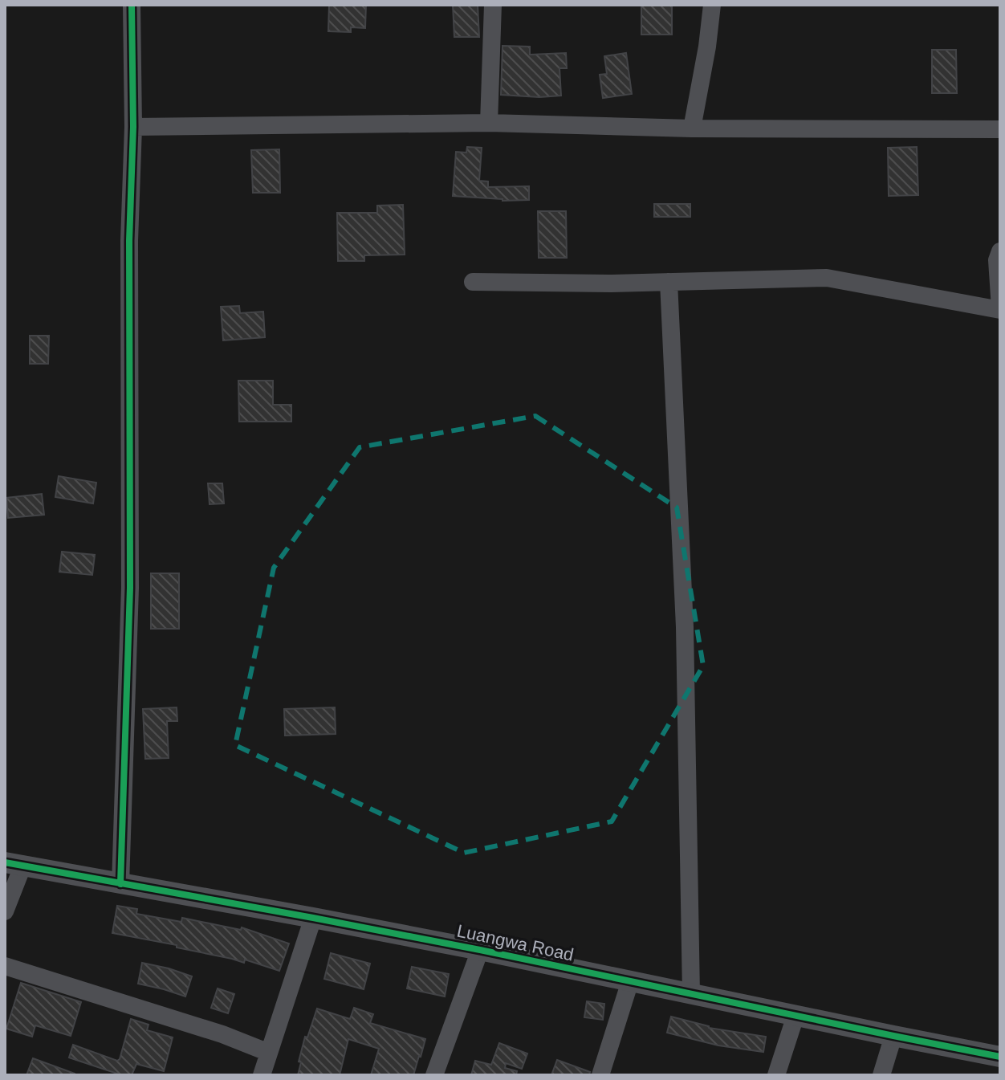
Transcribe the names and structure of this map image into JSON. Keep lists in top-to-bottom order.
{
  "streets": {
    "street": ["Luangwa Road"]
  }
}
